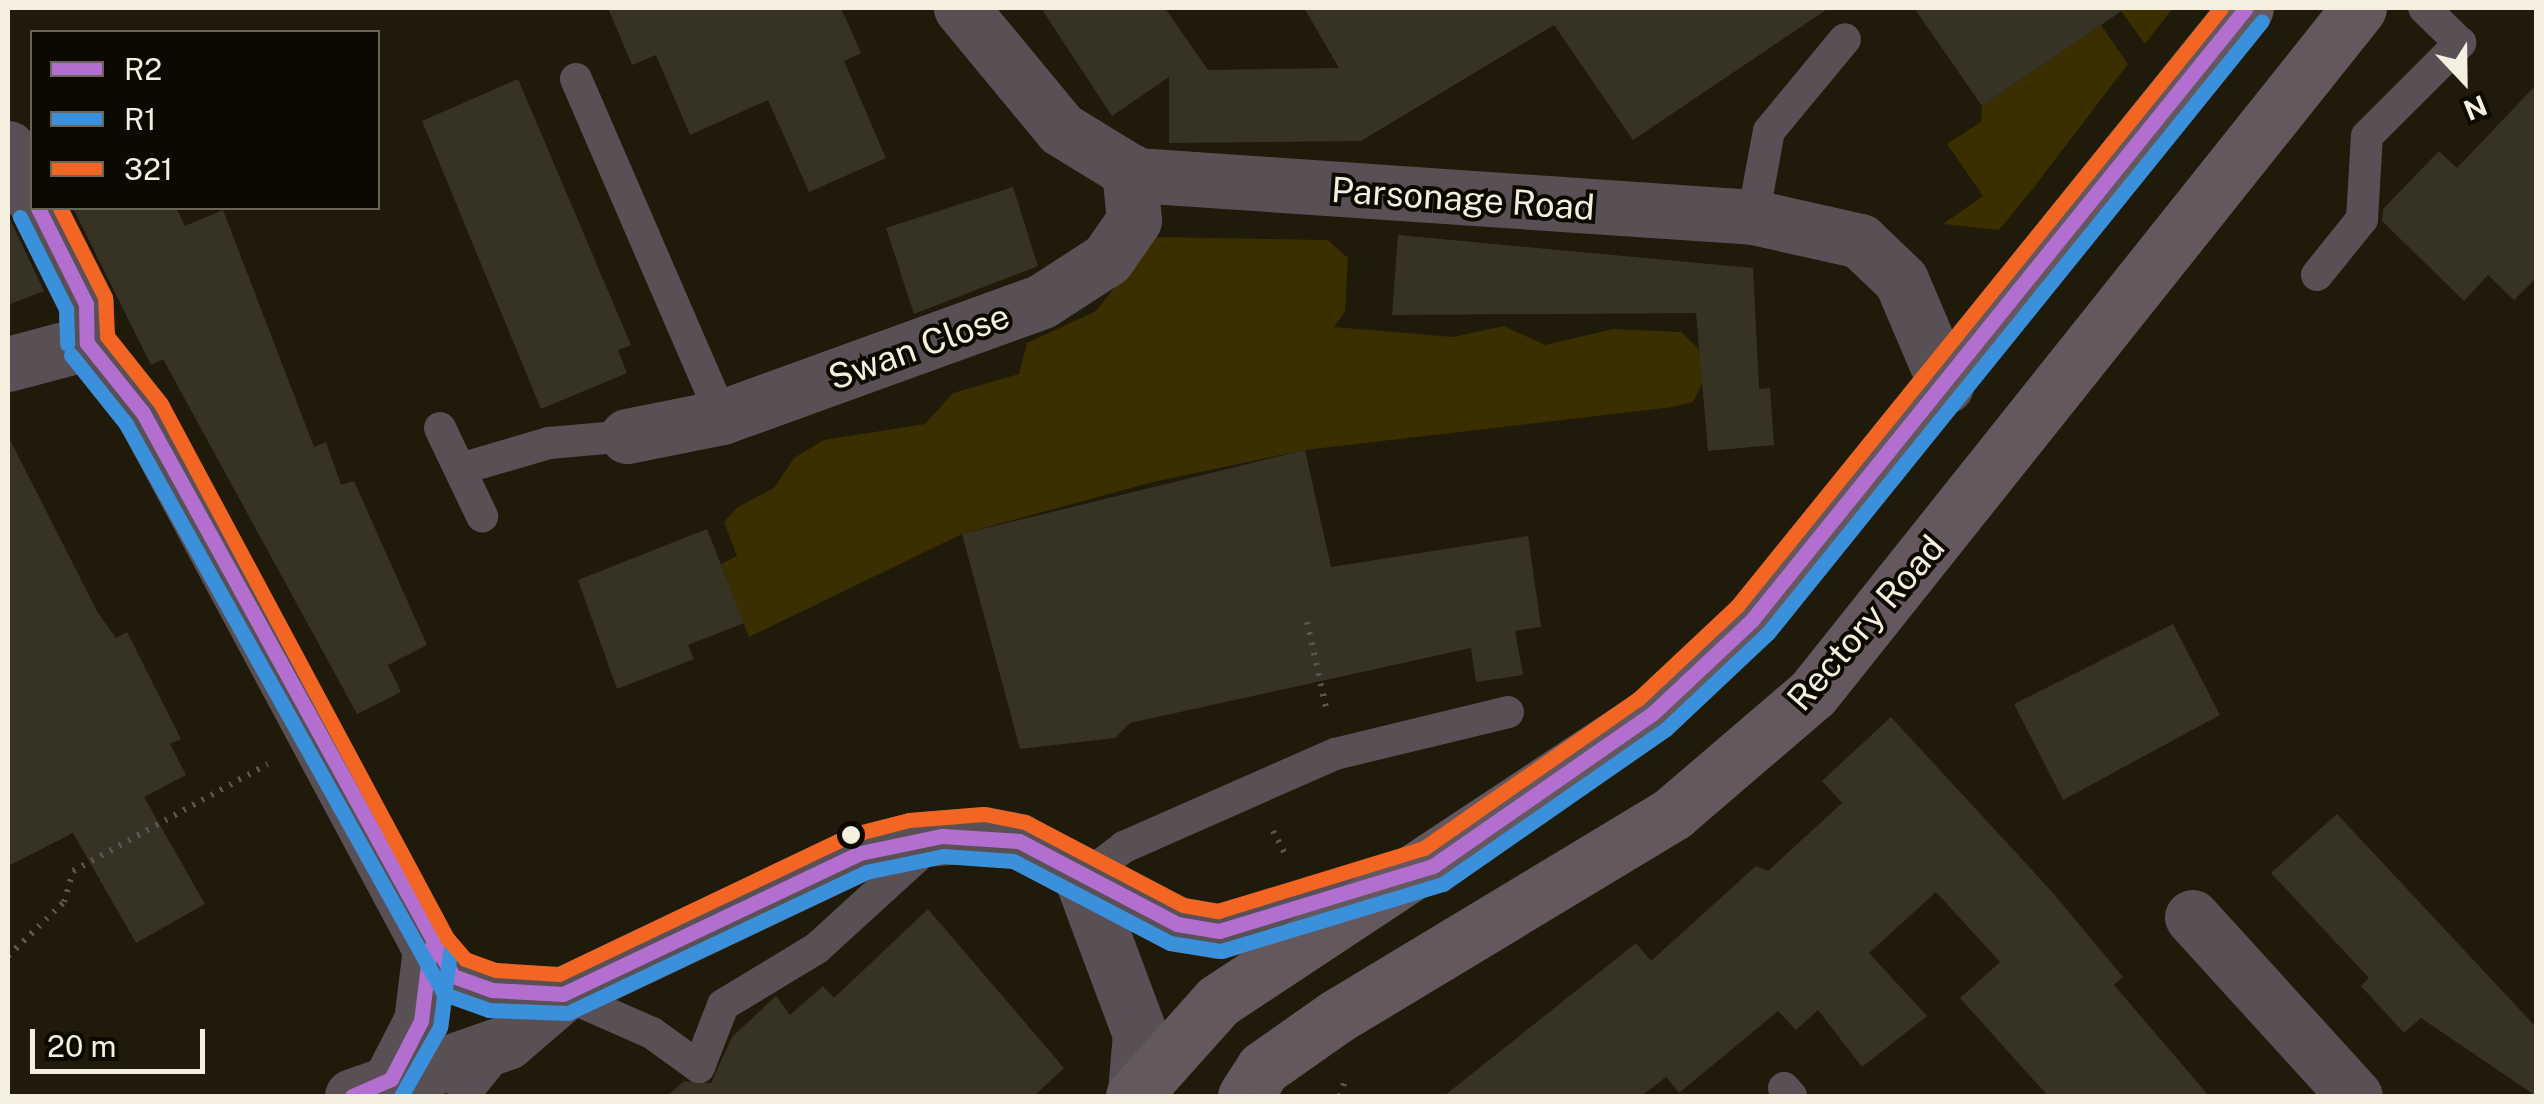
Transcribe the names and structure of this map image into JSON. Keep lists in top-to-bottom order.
{
  "streets": {
    "main road": ["Rectory Road"],
    "street": ["Parsonage Road", "Swan Close"]
  },
  "crossings": [
    ["Parsonage Road", "Swan Close"]
  ],
  "lines": ["transit line R2", "transit line 321", "transit line R1"],
  "legend": ["R2", "R1", "321"],
  "scale_bar": "20 m",
  "north": "bottom"
}
